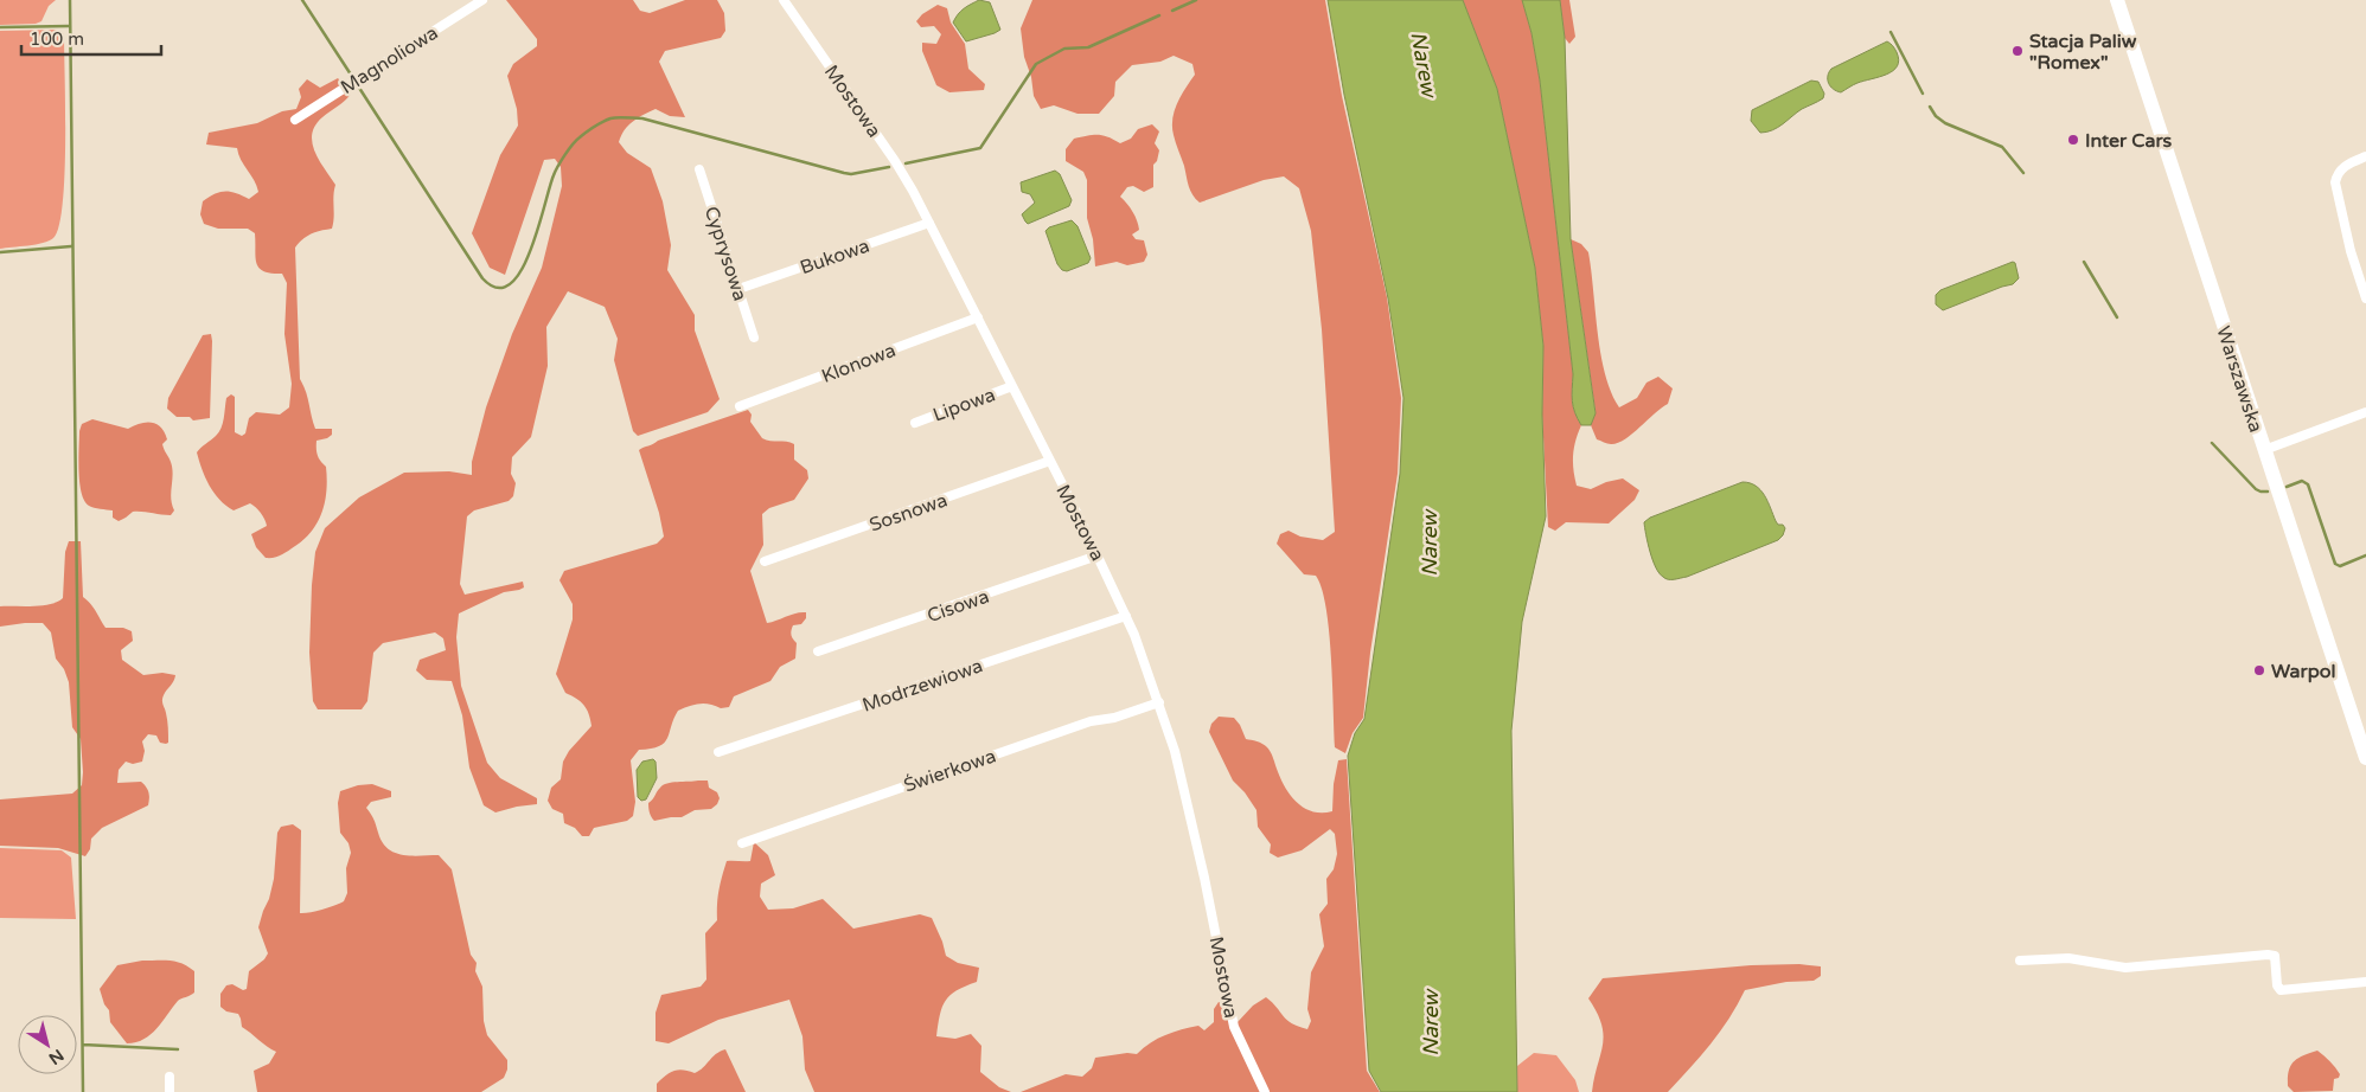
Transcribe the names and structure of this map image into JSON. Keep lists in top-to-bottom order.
{
  "streets": {
    "main road": ["Warszawska"],
    "street": [
      "Magnoliowa",
      "Mostowa",
      "Cyprysowa",
      "Bukowa",
      "Klonowa",
      "Lipowa",
      "Sosnowa",
      "Cisowa",
      "Modrzewiowa",
      "Świerkowa"
    ]
  },
  "crossings": [
    ["Mostowa", "Bukowa"],
    ["Mostowa", "Klonowa"],
    ["Mostowa", "Lipowa"],
    ["Mostowa", "Sosnowa"],
    ["Mostowa", "Cisowa"],
    ["Mostowa", "Modrzewiowa"],
    ["Mostowa", "Świerkowa"],
    ["Cyprysowa", "Bukowa"]
  ],
  "water": ["Narew"],
  "places": ["Stacja Paliw \"Romex\"", "Inter Cars", "Warpol"],
  "scale_bar": "100 m",
  "north": "bottom right"
}
